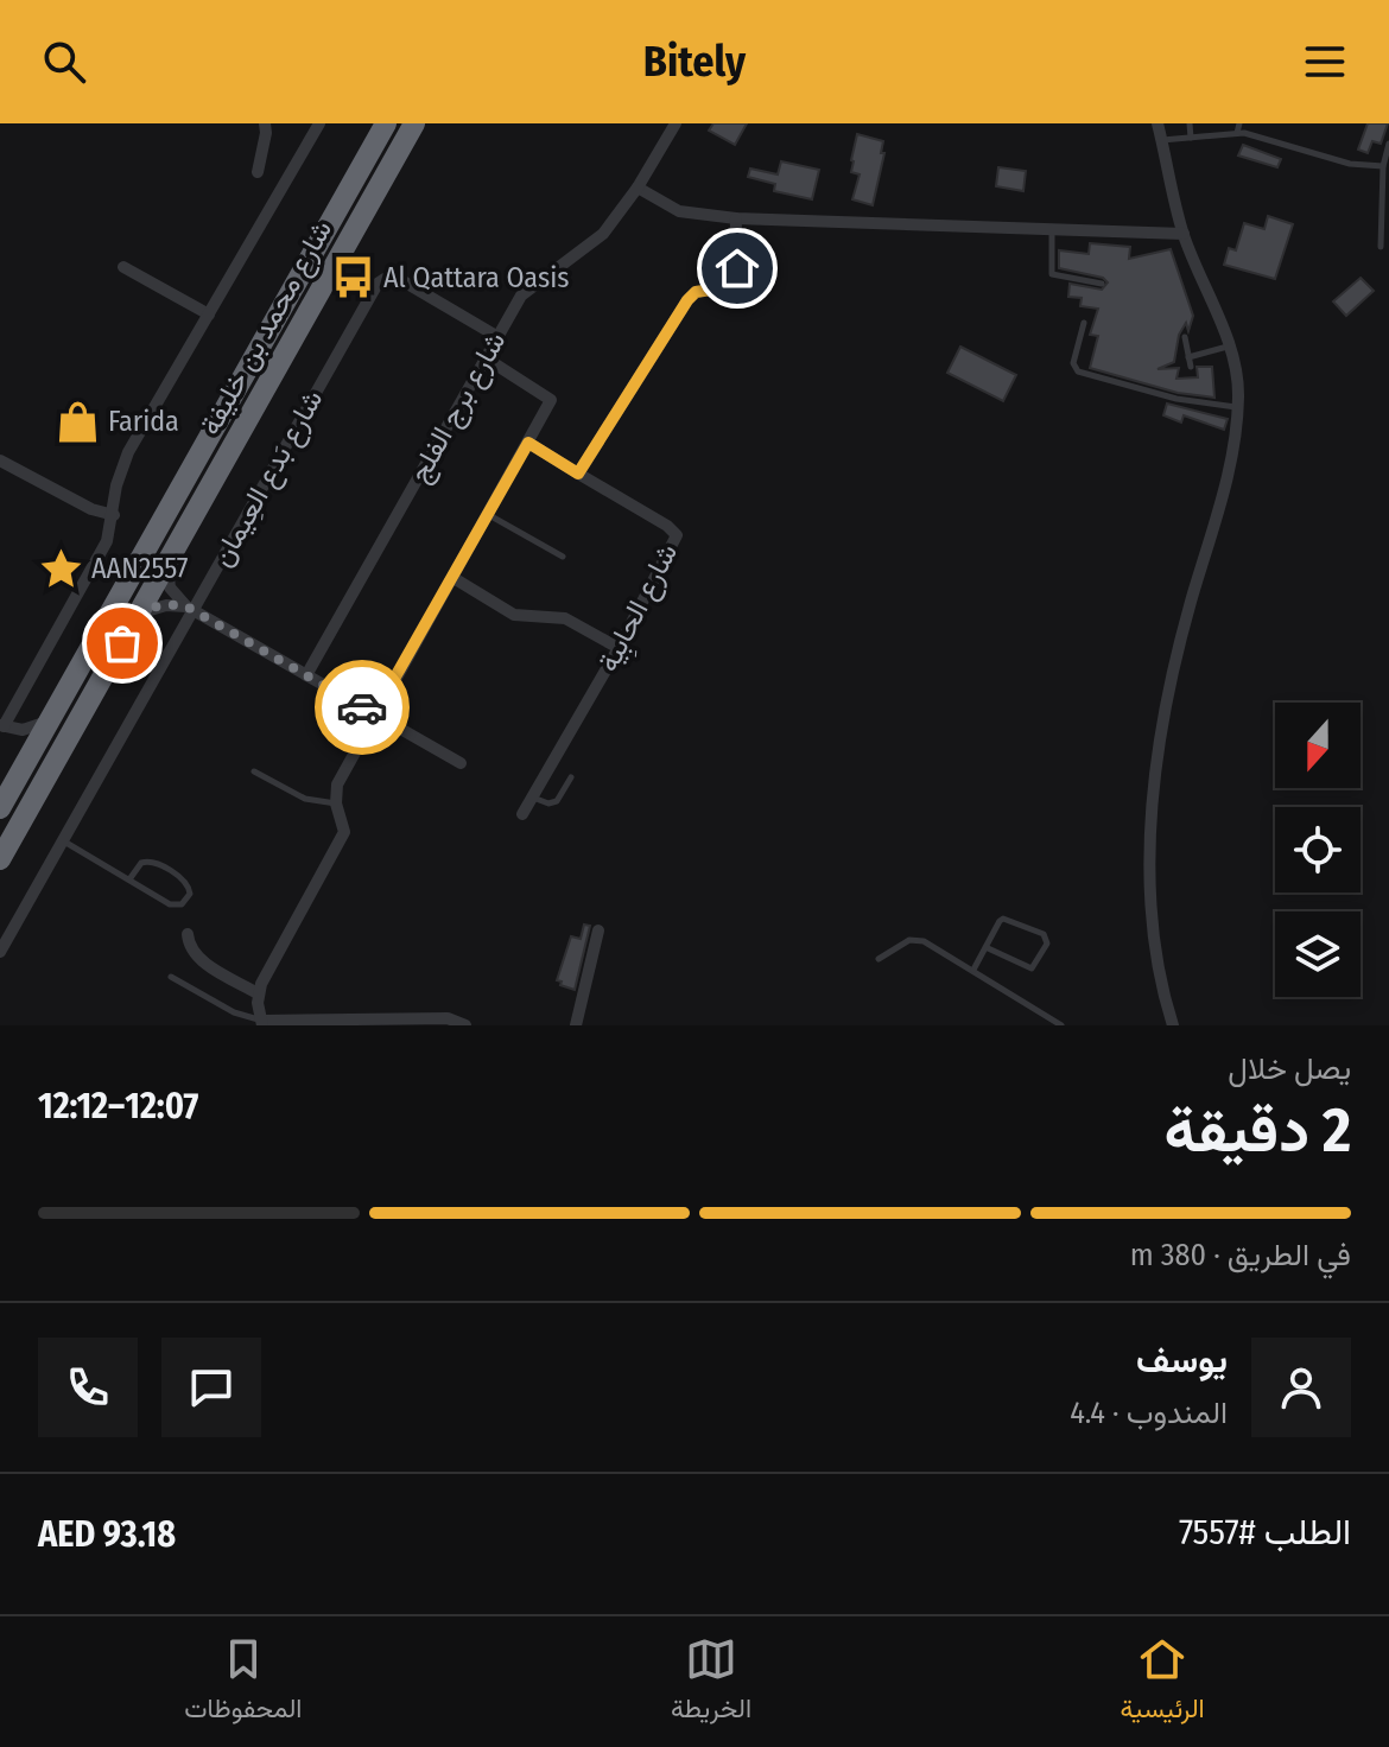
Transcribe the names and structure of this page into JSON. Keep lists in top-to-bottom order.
{
  "streets": {
    "highway": ["شارع محمد بن خليفة"],
    "street": ["شارع برج الفلج", "شارع بَدع العِيمان", "شارع الحابِية"]
  },
  "crossings": [
    ["شارع برج الفلج", "شارع بَدع العِيمان"]
  ],
  "places": {
    "bus stop": ["Al Qattara Oasis"],
    "shop": ["Farida"],
    "place": ["AAN2557"]
  },
  "north": "bottom",
  "page": {
    "header": "Bitely",
    "heading": ["2 دقيقة", "يصل خلال", "12:07–12:12"],
    "panel": [
      "يوسف",
      "المندوب · 4.4",
      "الطلب #7557",
      "AED 93.18"
    ],
    "bar": "في الطريق · 380 m",
    "tabs": ["الرئيسية", "الخريطة", "المحفوظات"]
  }
}
